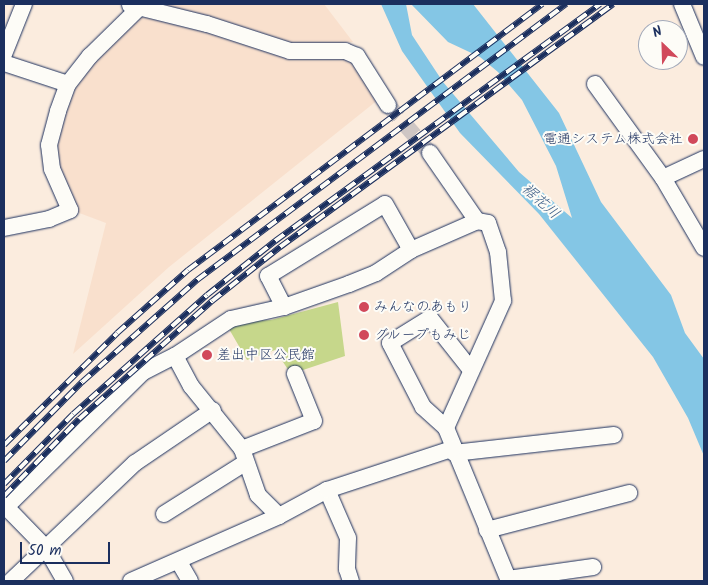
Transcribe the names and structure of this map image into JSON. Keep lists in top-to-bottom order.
{
  "water": ["裾花川"],
  "places": [
    "電通システム株式会社",
    "みんなのあもり",
    "グループもみじ",
    "差出中区公民館"
  ],
  "scale_bar": "50 m",
  "north": "top left"
}
